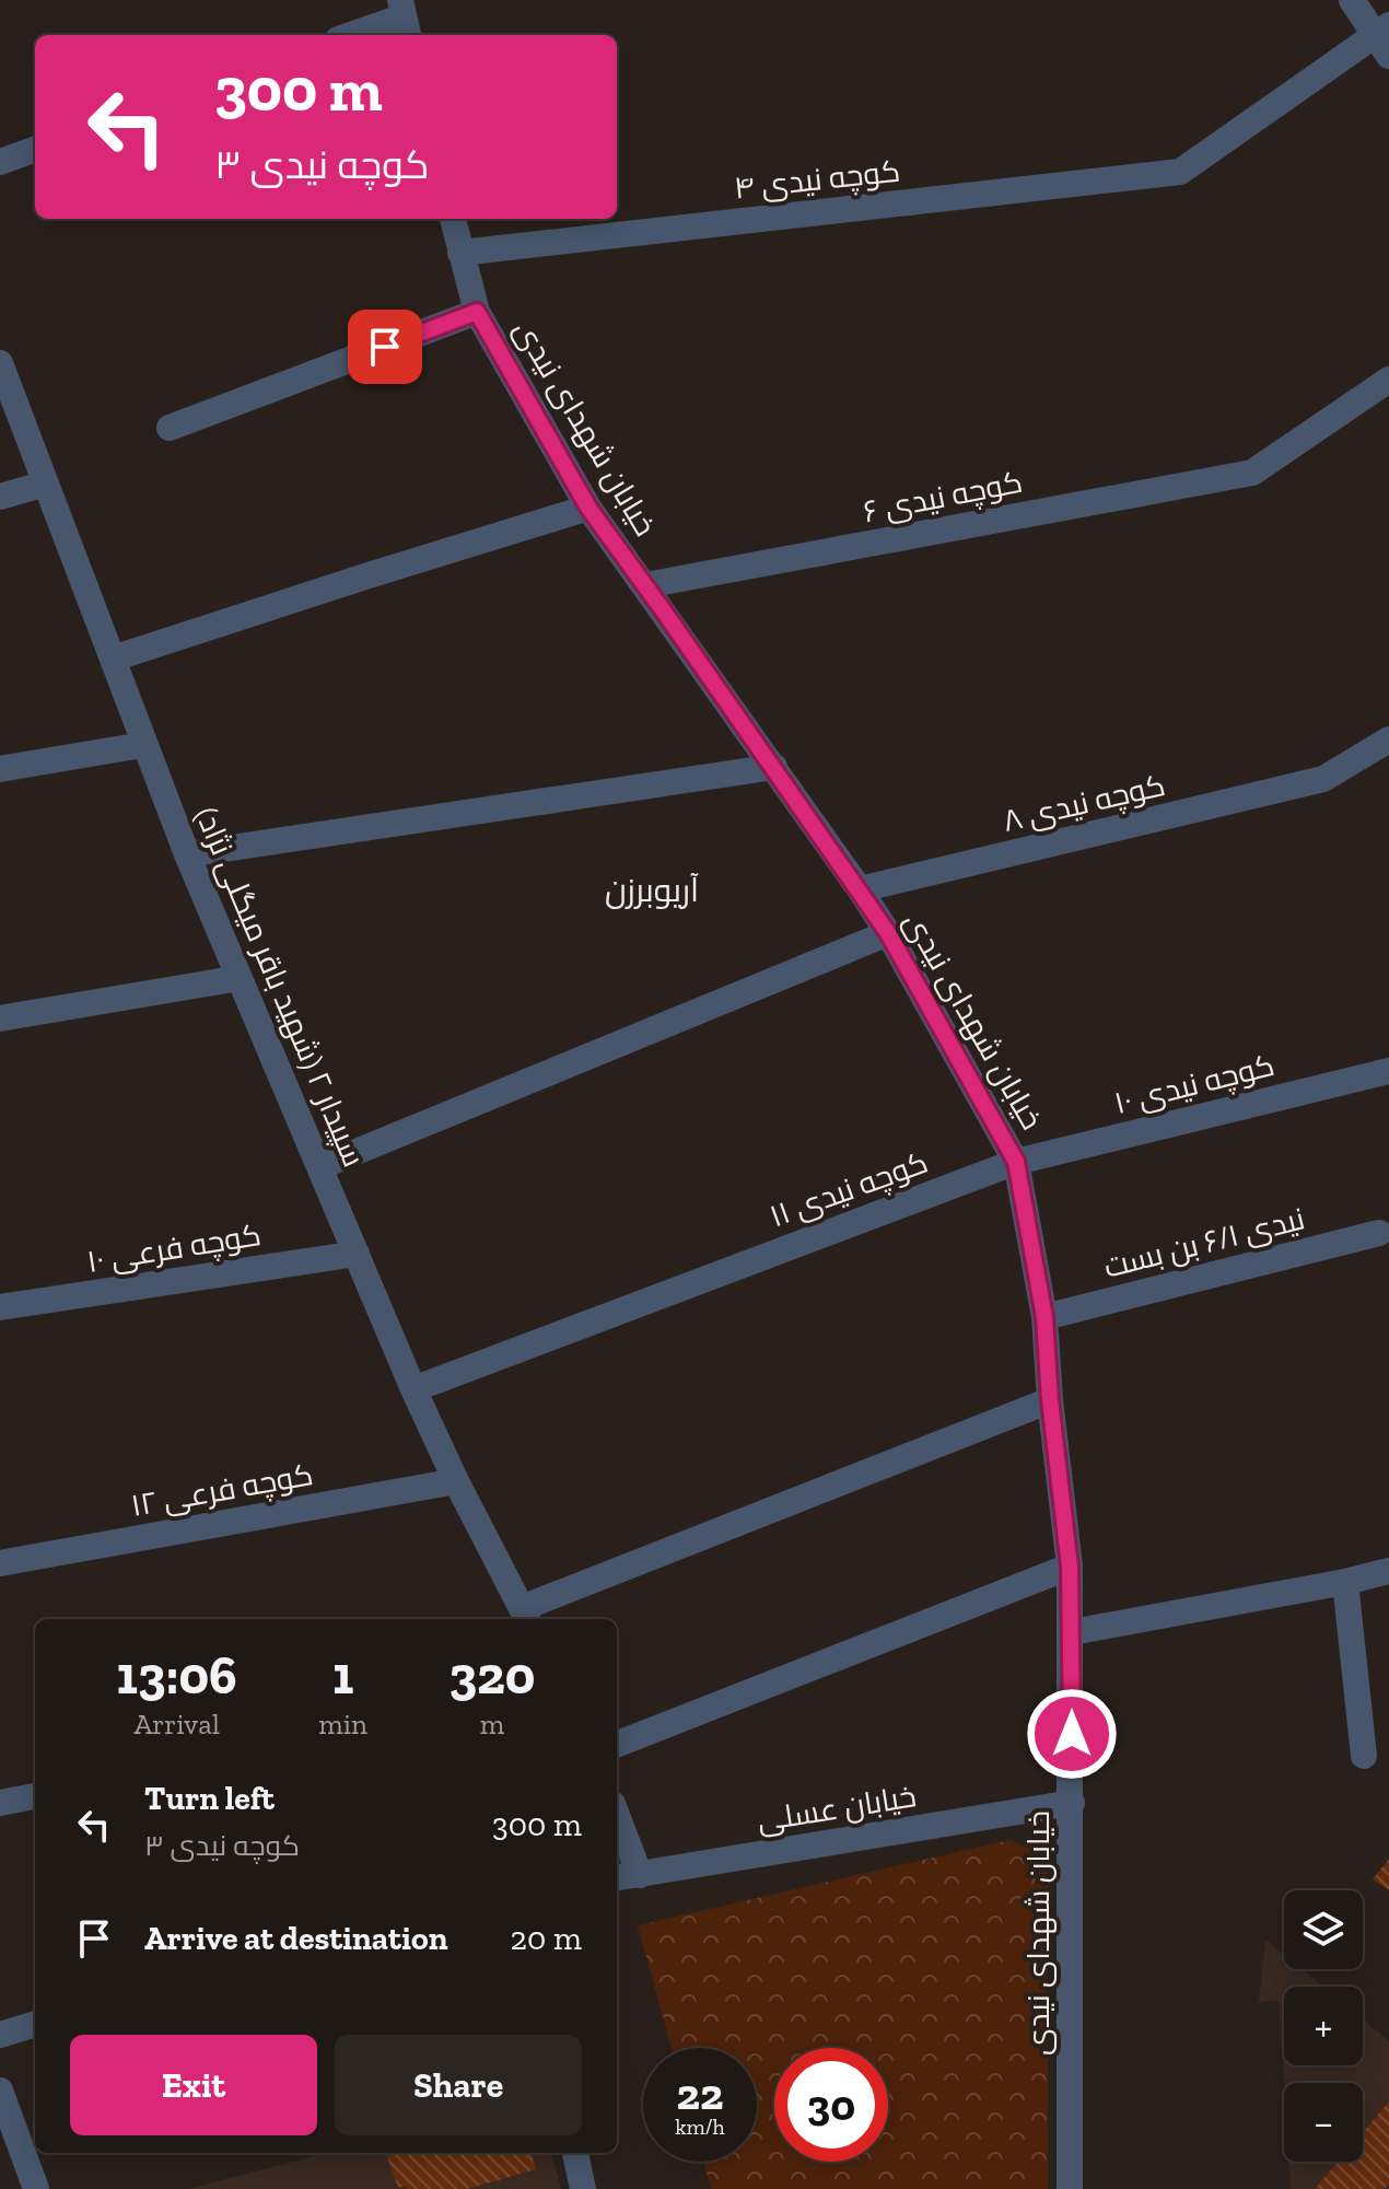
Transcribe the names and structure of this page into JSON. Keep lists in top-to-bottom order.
{
  "streets": {
    "street": [
      "کوچه نیدی ۴",
      "خیابان شهدای نیدی",
      "کوچه نیدی ۶",
      "کوچه نیدی ۸",
      "سپیدار ۲ (شهید باقر میگلی نژاد)",
      "کوچه نیدی ۱۰",
      "کوچه نیدی ۱۱",
      "نیدی ۶/۱ بن بست",
      "کوچه فرعی ۱۰",
      "کوچه فرعی ۱۲",
      "خیابان عسلی"
    ]
  },
  "crossings": [
    ["کوچه نیدی ۴", "خیابان شهدای نیدی"],
    ["خیابان شهدای نیدی", "کوچه نیدی ۶"],
    ["خیابان شهدای نیدی", "کوچه نیدی ۸"],
    ["خیابان شهدای نیدی", "کوچه نیدی ۱۰"],
    ["خیابان شهدای نیدی", "کوچه نیدی ۱۱"],
    ["خیابان شهدای نیدی", "نیدی ۶/۱ بن بست"],
    ["خیابان شهدای نیدی", "خیابان عسلی"],
    ["سپیدار ۲ (شهید باقر میگلی نژاد)", "کوچه نیدی ۱۱"],
    ["سپیدار ۲ (شهید باقر میگلی نژاد)", "کوچه فرعی ۱۰"],
    ["سپیدار ۲ (شهید باقر میگلی نژاد)", "کوچه فرعی ۱۲"],
    ["کوچه نیدی ۱۰", "کوچه نیدی ۱۱"]
  ],
  "districts": ["آریو‌برزن"],
  "page": {
    "turn": ["300 m", "کوچه نیدی ۳"],
    "eta": [
      "13:06",
      "Arrival",
      "1",
      "min",
      "320",
      "m"
    ],
    "list": [
      {
        "name": "Turn left",
        "note": "کوچه نیدی ۳",
        "value": "300 m"
      },
      {
        "name": "Arrive at destination",
        "value": "20 m"
      }
    ],
    "map_buttons": ["+", "−"],
    "buttons": ["Exit", "Share"],
    "speed": "22 km/h",
    "limit": "30"
  }
}
